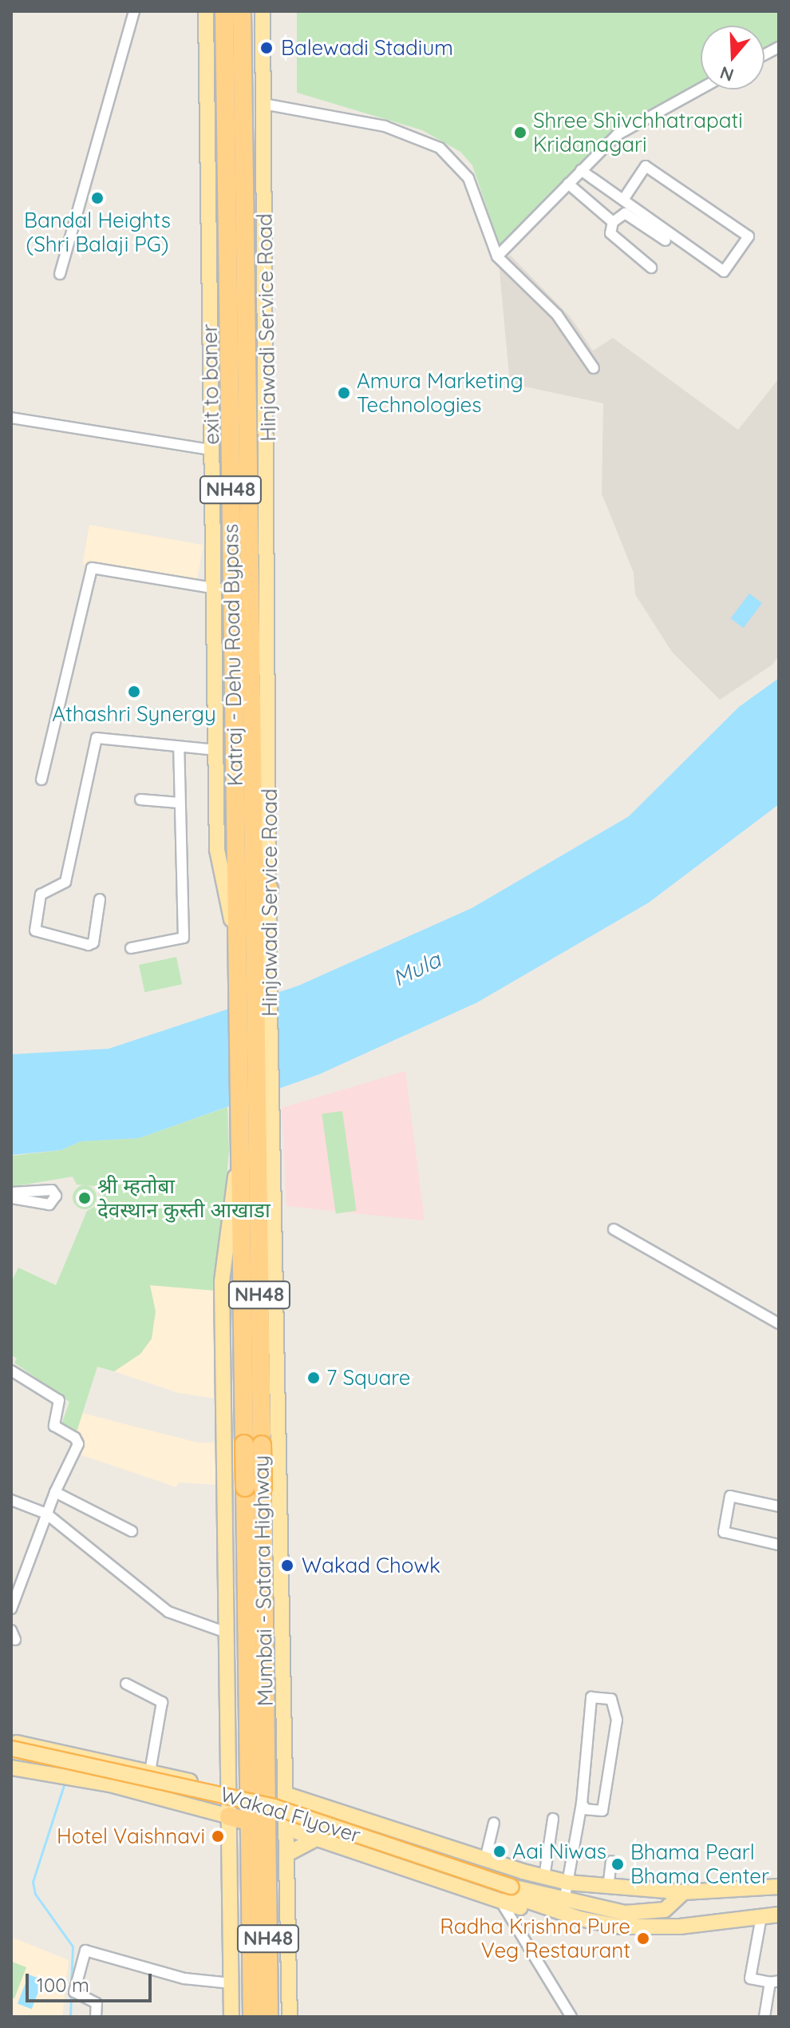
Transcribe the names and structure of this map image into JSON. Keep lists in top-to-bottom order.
{
  "streets": {
    "highway": ["NH48", "Katraj - Dehu Road Bypass", "Mumbai - Satara Highway"],
    "main road": ["Hinjawadi Service Road", "exit to baner", "Wakad Flyover"]
  },
  "crossings": [
    ["Hinjawadi Service Road", "Katraj - Dehu Road Bypass"],
    ["exit to baner", "Katraj - Dehu Road Bypass"],
    ["Katraj - Dehu Road Bypass", "Mumbai - Satara Highway"]
  ],
  "water": ["Mula"],
  "places": [
    "Balewadi Stadium",
    "Shree Shivchhatrapati Kridanagari",
    "Bandal Heights (Shri Balaji PG)",
    "Amura Marketing Technologies",
    "Athashri Synergy",
    "श्री म्हतोबा देवस्थान कुस्ती आखाडा",
    "7 Square",
    "Wakad Chowk",
    "Hotel Vaishnavi",
    "Aai Niwas",
    "Bhama Pearl Bhama Center",
    "Radha Krishna Pure Veg Restaurant"
  ],
  "scale_bar": "100 m",
  "north": "bottom"
}
